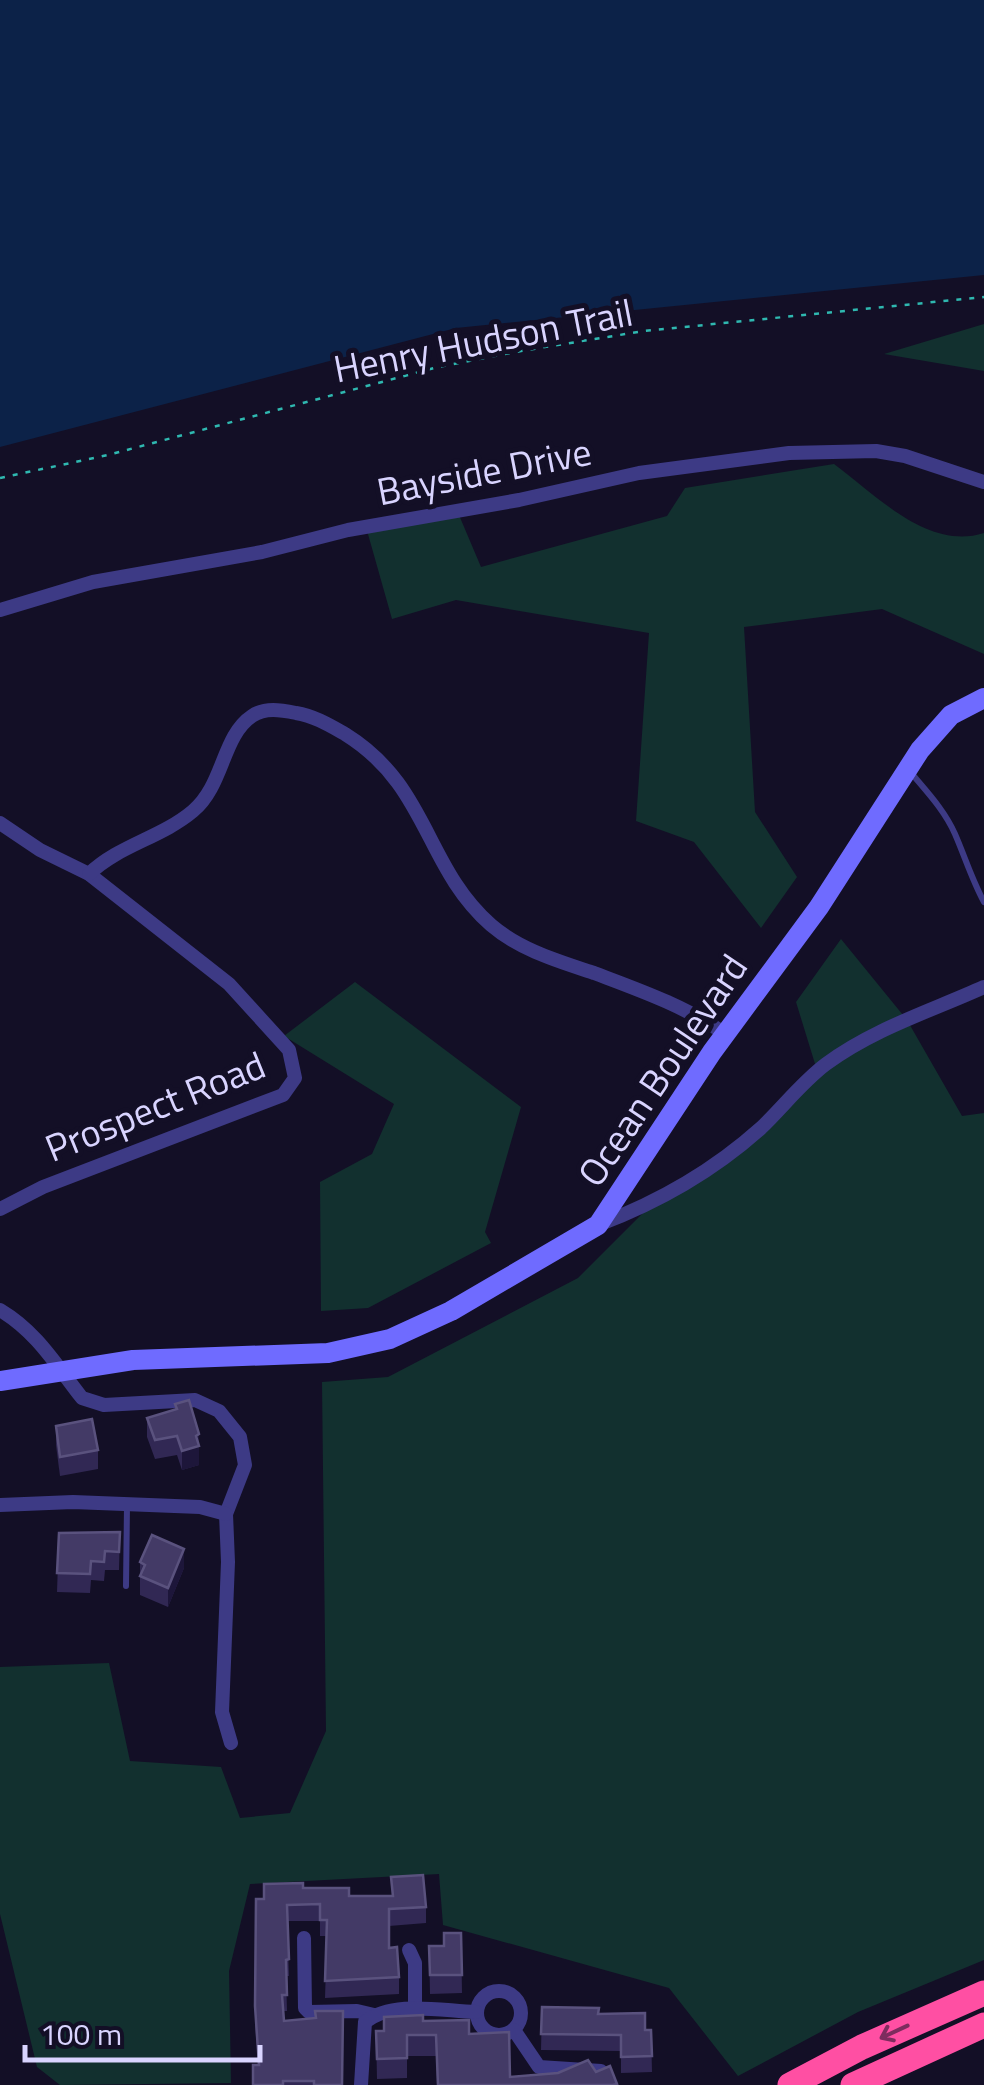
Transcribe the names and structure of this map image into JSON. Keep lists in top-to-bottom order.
{
  "streets": {
    "street": ["Bayside Drive", "Ocean Boulevard", "Prospect Road"],
    "path": ["Henry Hudson Trail"]
  },
  "scale_bar": "100 m"
}
